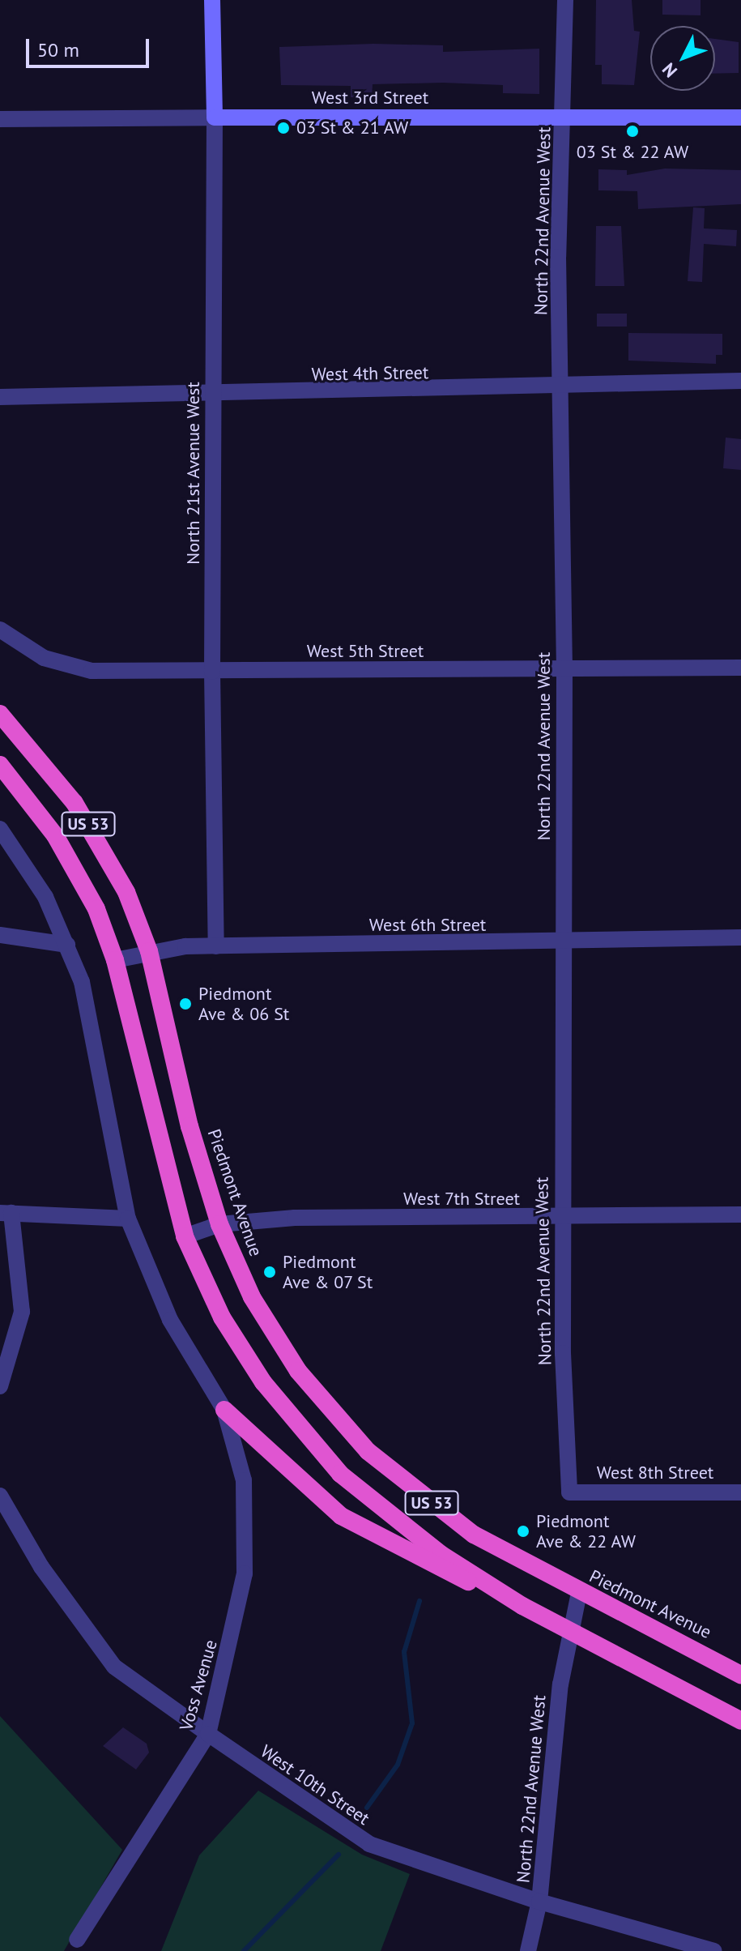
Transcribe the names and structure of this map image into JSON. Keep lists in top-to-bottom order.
{
  "streets": {
    "highway": ["US 53", "Piedmont Avenue"],
    "main road": ["West 3rd Street", "North 21st Avenue West"],
    "street": [
      "North 22nd Avenue West",
      "West 4th Street",
      "West 5th Street",
      "West 6th Street",
      "West 7th Street",
      "West 8th Street",
      "Voss Avenue",
      "West 10th Street"
    ]
  },
  "crossings": [
    ["West 3rd Street", "North 22nd Avenue West"],
    ["West 3rd Street", "North 21st Avenue West"],
    ["North 22nd Avenue West", "West 4th Street"],
    ["North 22nd Avenue West", "West 5th Street"],
    ["North 22nd Avenue West", "US 53"],
    ["North 22nd Avenue West", "West 6th Street"],
    ["North 22nd Avenue West", "Piedmont Avenue"],
    ["North 22nd Avenue West", "West 7th Street"],
    ["North 22nd Avenue West", "West 8th Street"],
    ["North 22nd Avenue West", "West 10th Street"],
    ["West 4th Street", "North 21st Avenue West"],
    ["North 21st Avenue West", "West 5th Street"],
    ["North 21st Avenue West", "West 6th Street"],
    ["US 53", "West 6th Street"],
    ["US 53", "West 7th Street"],
    ["West 6th Street", "Piedmont Avenue"],
    ["Piedmont Avenue", "West 7th Street"],
    ["Voss Avenue", "West 10th Street"]
  ],
  "places": [
    "03 St & 21 AW",
    "03 St & 22 AW",
    "Piedmont Ave & 06 St",
    "Piedmont Ave & 07 St",
    "Piedmont Ave & 22 AW"
  ],
  "scale_bar": "50 m",
  "north": "bottom left"
}
